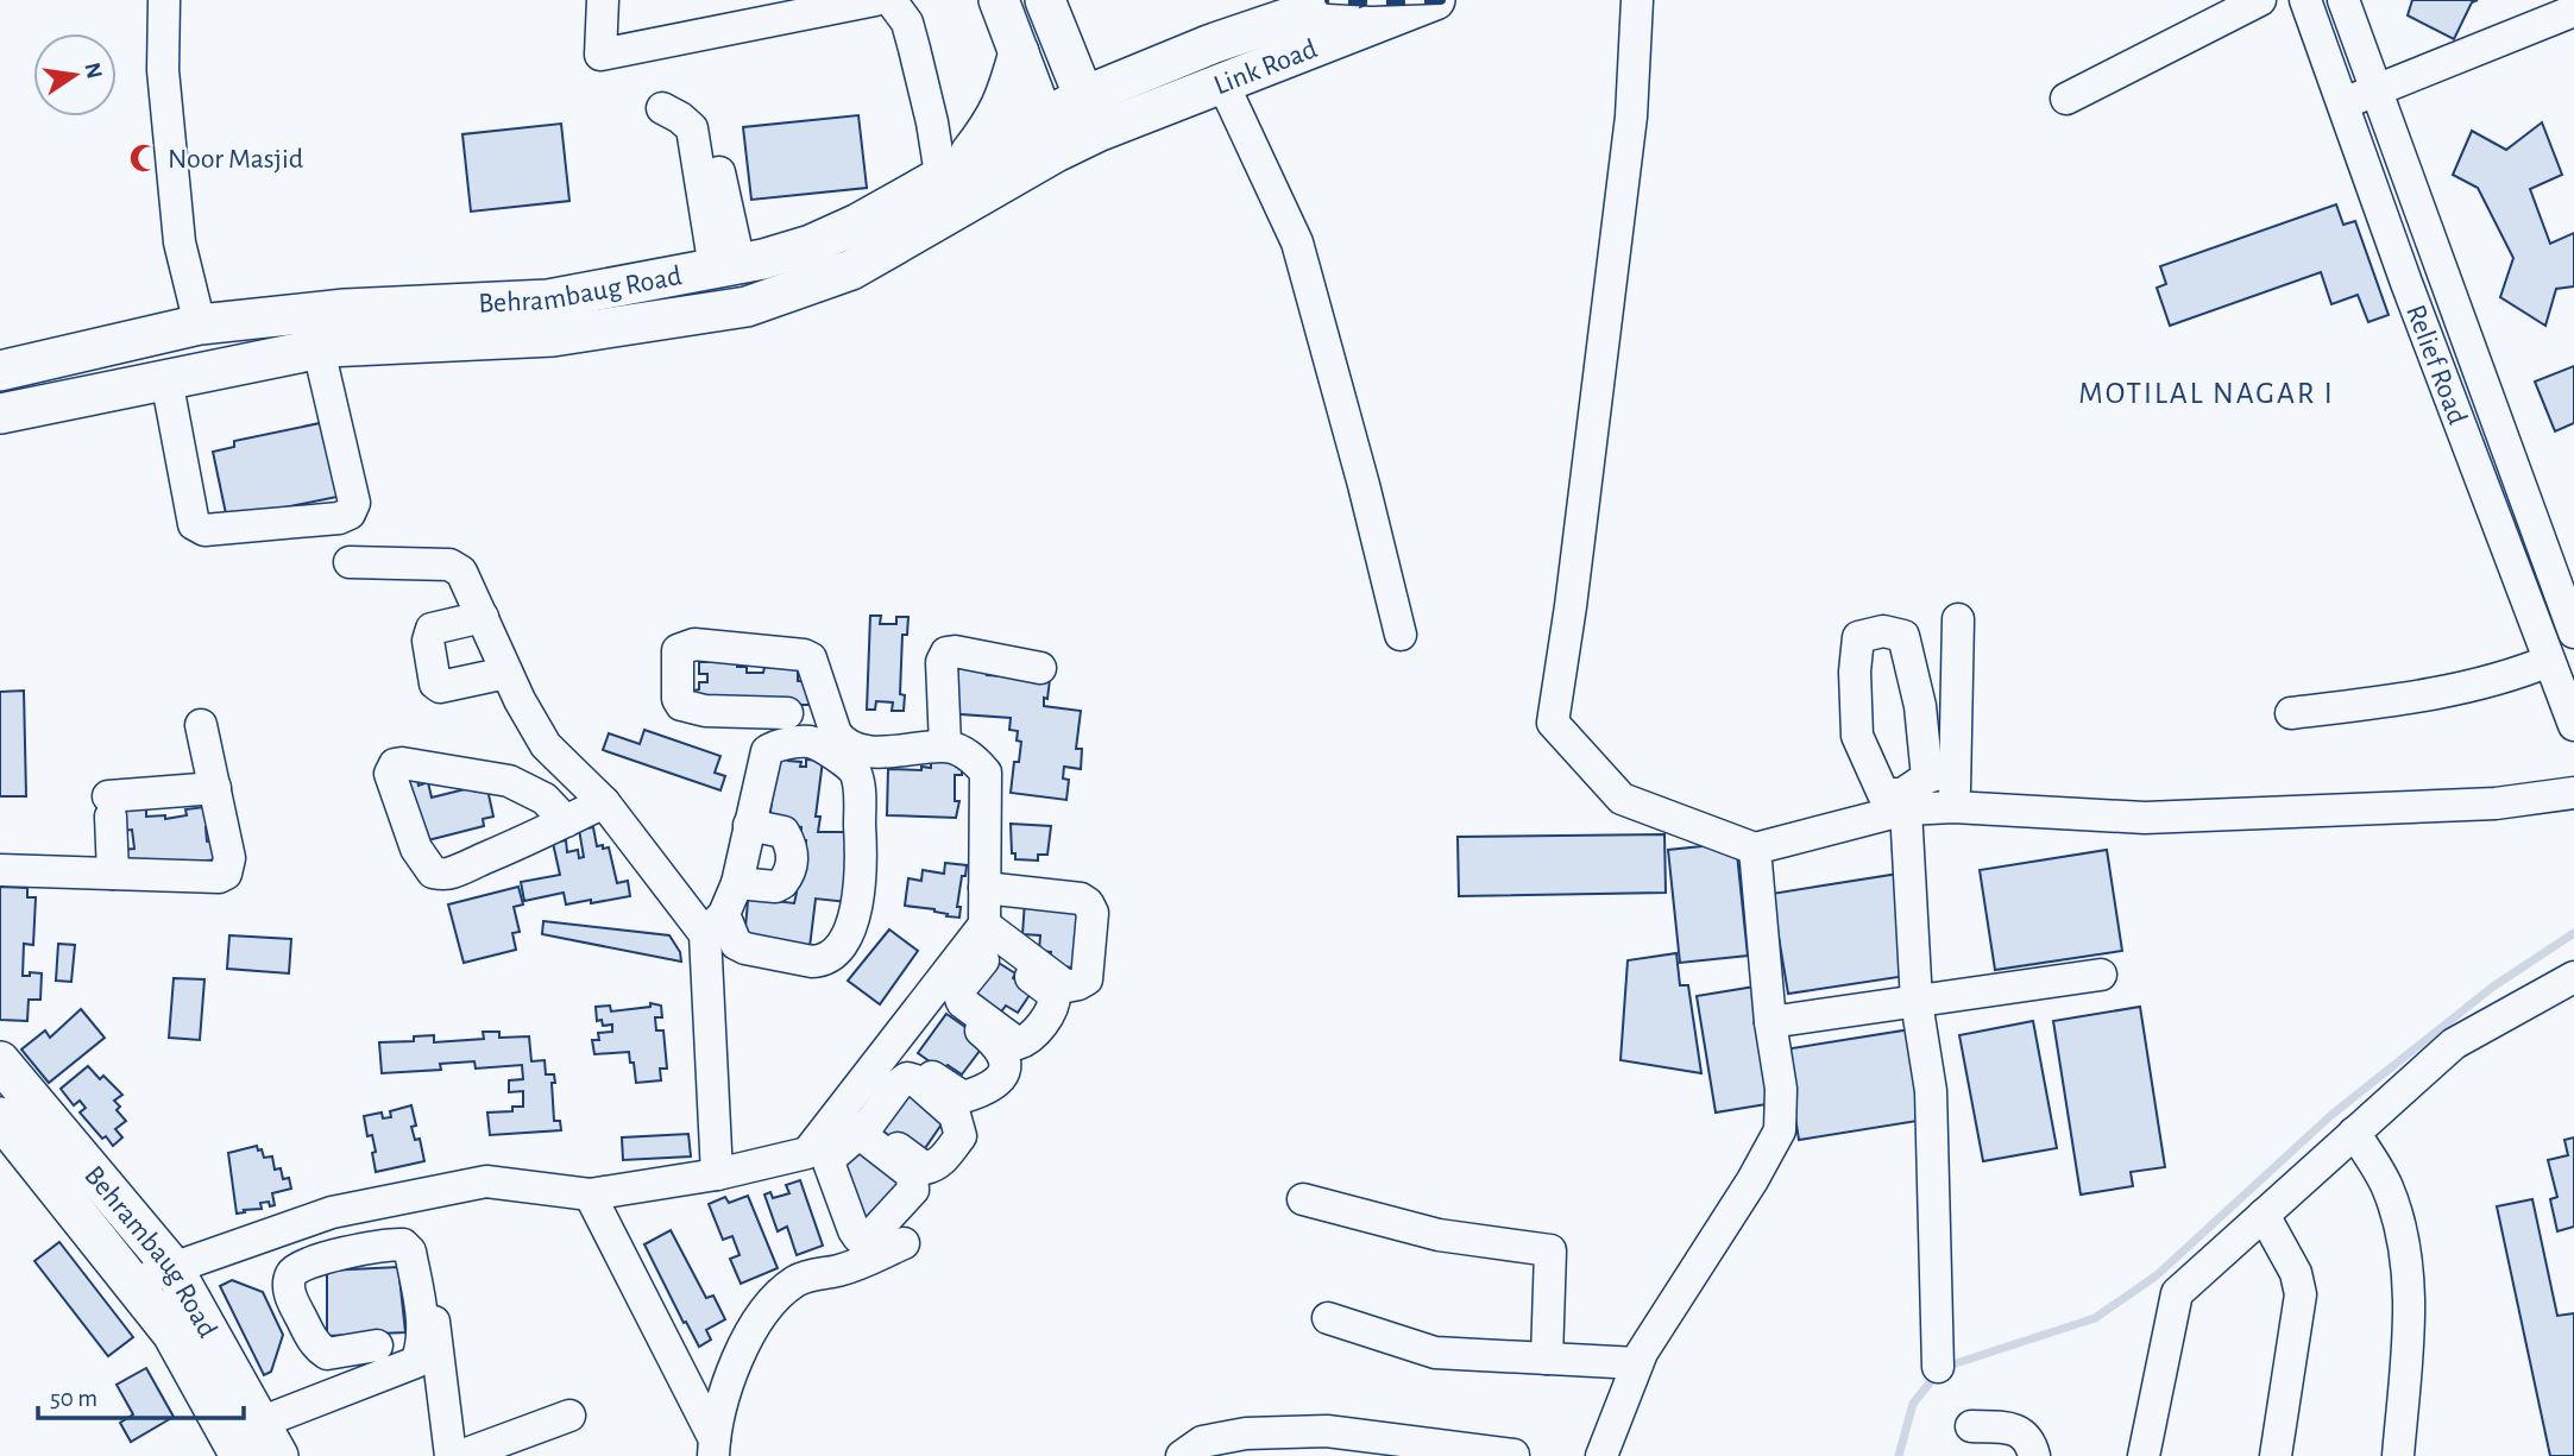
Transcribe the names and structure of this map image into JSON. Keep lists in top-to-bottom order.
{
  "streets": {
    "main road": ["Link Road", "Behrambaug Road"],
    "street": ["Relief Road"]
  },
  "crossings": [
    ["Link Road", "Behrambaug Road"]
  ],
  "districts": ["MOTILAL NAGAR I"],
  "places": {
    "mosque": ["Noor Masjid"]
  },
  "scale_bar": "50 m",
  "north": "right"
}
